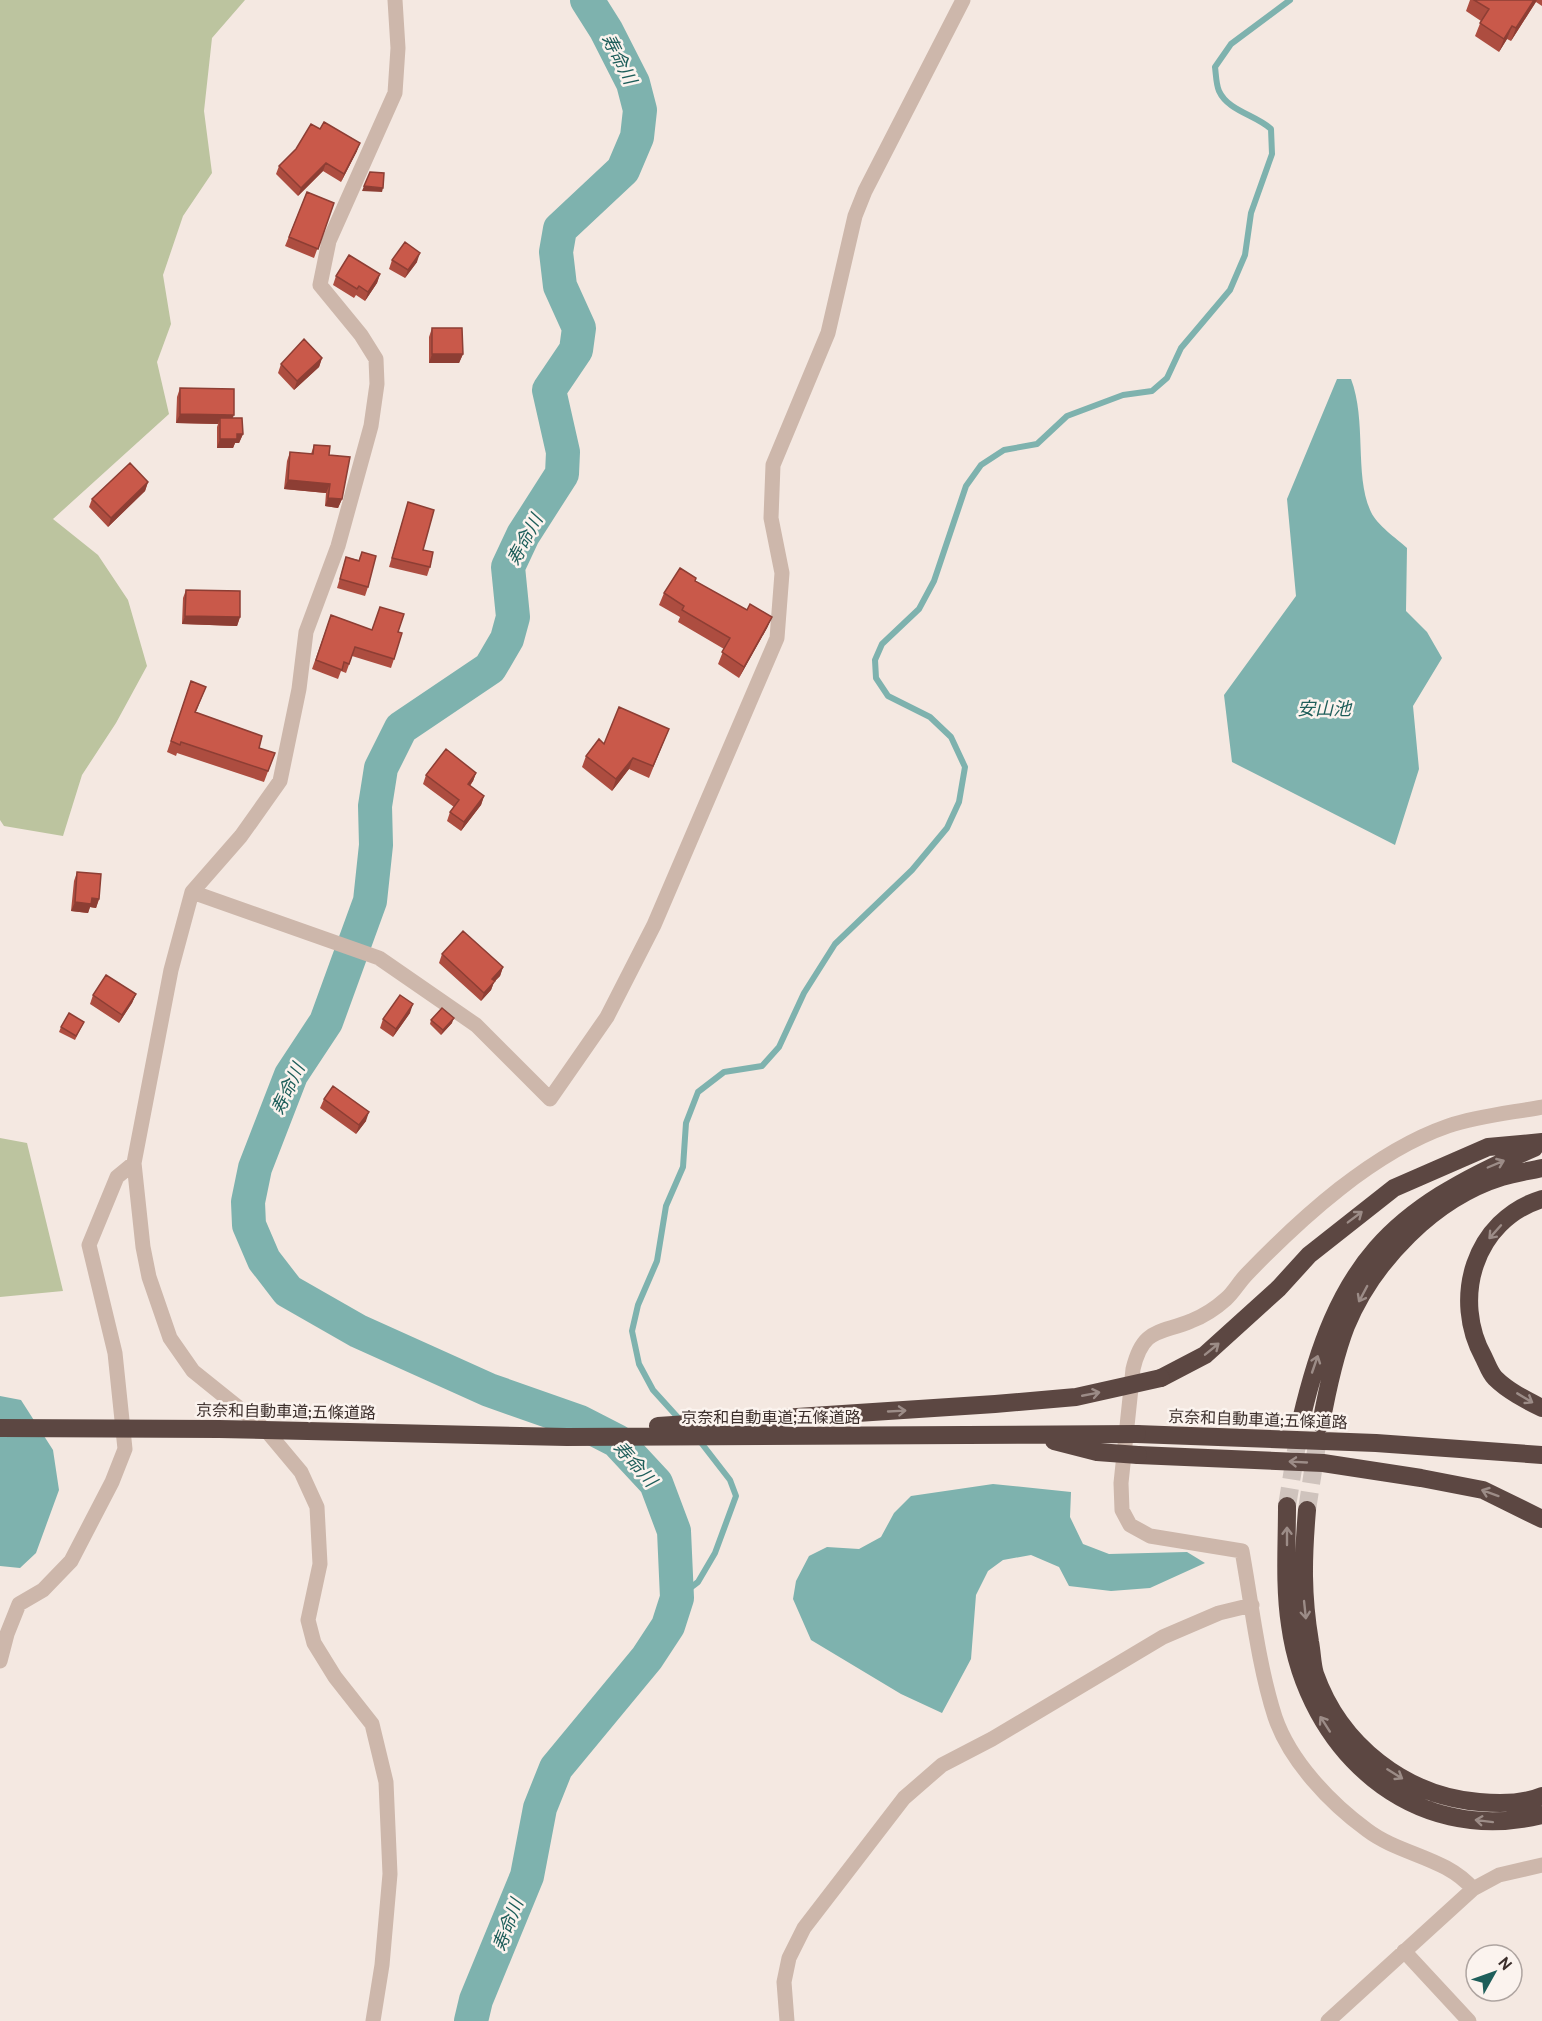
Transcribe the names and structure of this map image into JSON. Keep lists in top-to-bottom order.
{
  "streets": {
    "highway": ["京奈和自動車道;五條道路"]
  },
  "water": ["寿命川", "安山池"],
  "north": "top right"
}
